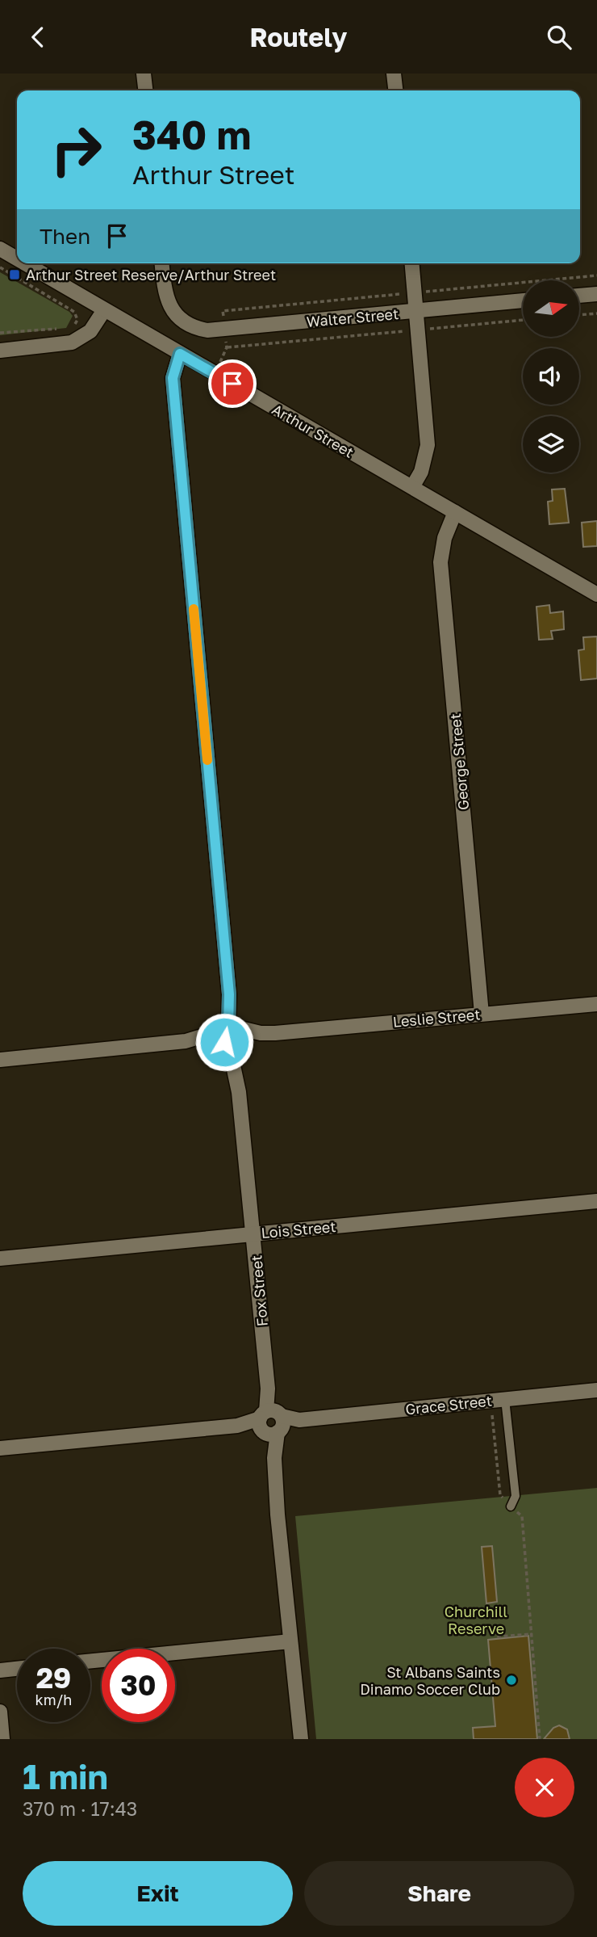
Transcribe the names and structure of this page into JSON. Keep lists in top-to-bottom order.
{
  "streets": {
    "street": [
      "Walter Street",
      "Arthur Street",
      "George Street",
      "Leslie Street",
      "Lois Street",
      "Fox Street",
      "Grace Street"
    ]
  },
  "crossings": [
    ["Arthur Street", "George Street"],
    ["George Street", "Leslie Street"],
    ["Leslie Street", "Fox Street"],
    ["Lois Street", "Fox Street"],
    ["Fox Street", "Grace Street"]
  ],
  "parks": ["Churchill Reserve"],
  "places": {
    "transit": ["Arthur Street Reserve/Arthur Street"],
    "other": ["St Albans Saints Dinamo Soccer Club"]
  },
  "north": "right",
  "page": {
    "header": "Routely",
    "turn": ["340 m", "Arthur Street"],
    "then": "Then",
    "speed": "29 km/h",
    "limit": "30",
    "heading": ["1 min", "370 m · 17:43"],
    "buttons": ["Exit", "Share"]
  }
}
